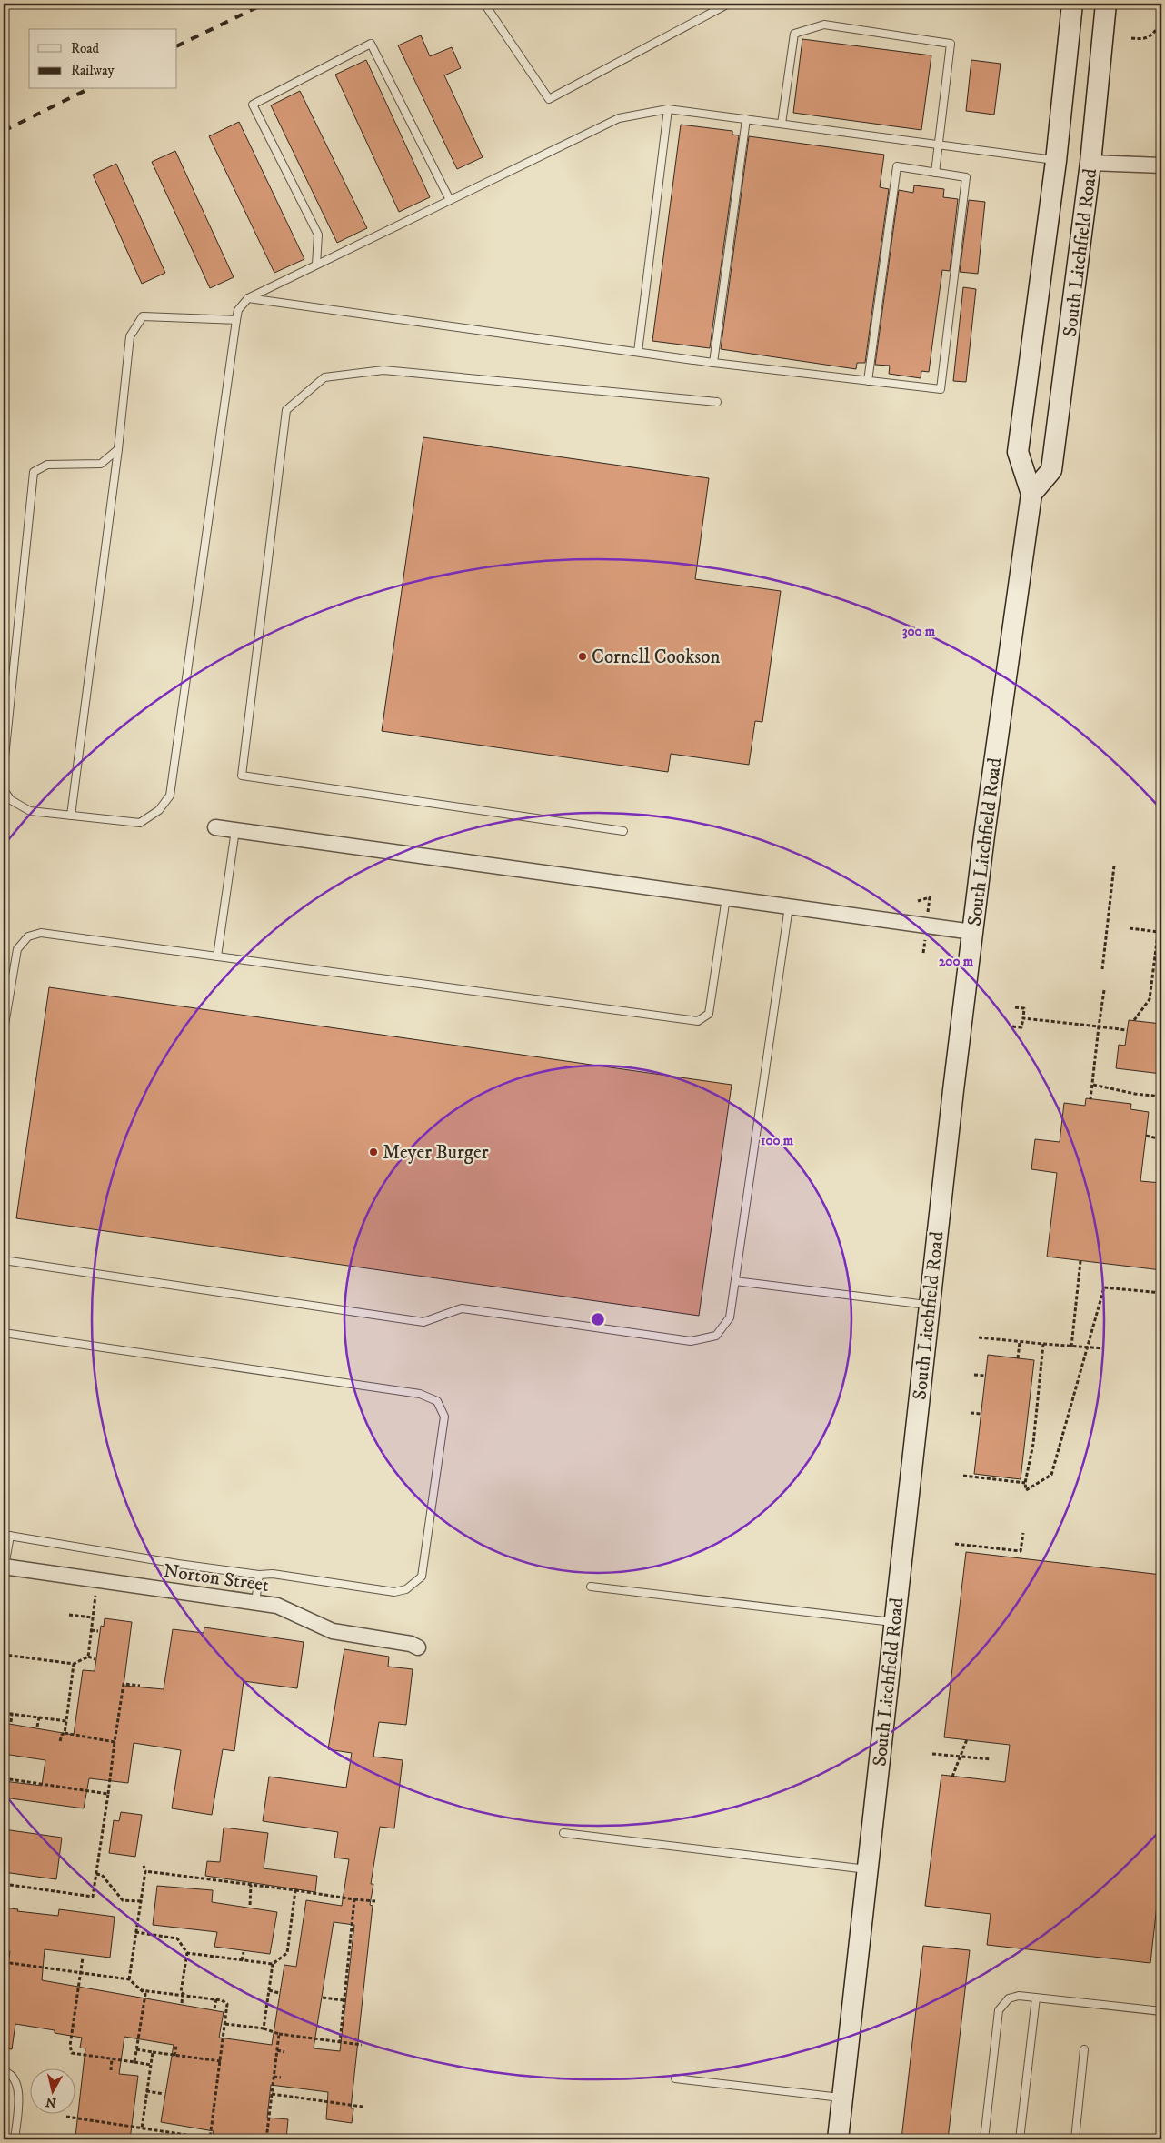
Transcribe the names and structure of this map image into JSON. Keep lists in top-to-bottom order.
{
  "streets": {
    "main road": ["South Litchfield Road"],
    "street": ["Norton Street"]
  },
  "places": ["Cornell Cookson", "Meyer Burger"],
  "legend": ["Road", "Railway"],
  "north": "bottom",
  "rings": ["300 m", "200 m", "100 m"]
}
